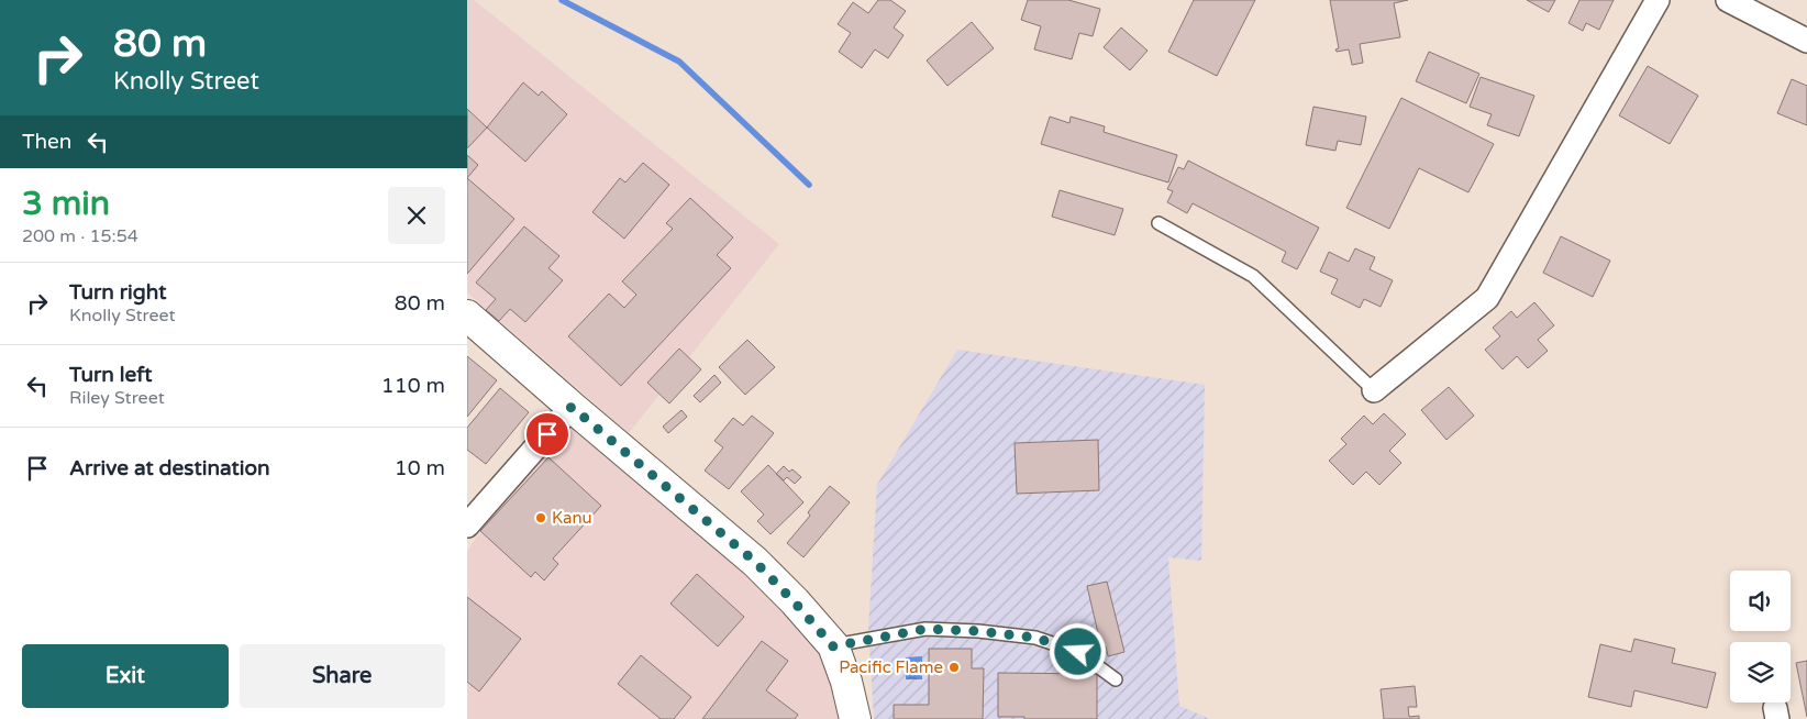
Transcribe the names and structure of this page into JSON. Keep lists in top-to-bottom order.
{
  "places": ["Kanu", "Pacific Flame"],
  "page": {
    "turn": ["80 m", "Knolly Street"],
    "then": "Then",
    "heading": ["3 min", "200 m · 15:54"],
    "list": [
      {
        "name": "Turn right",
        "note": "Knolly Street",
        "value": "80 m"
      },
      {
        "name": "Turn left",
        "note": "Riley Street",
        "value": "110 m"
      },
      {
        "name": "Arrive at destination",
        "value": "10 m"
      }
    ],
    "buttons": ["Exit", "Share"]
  }
}
